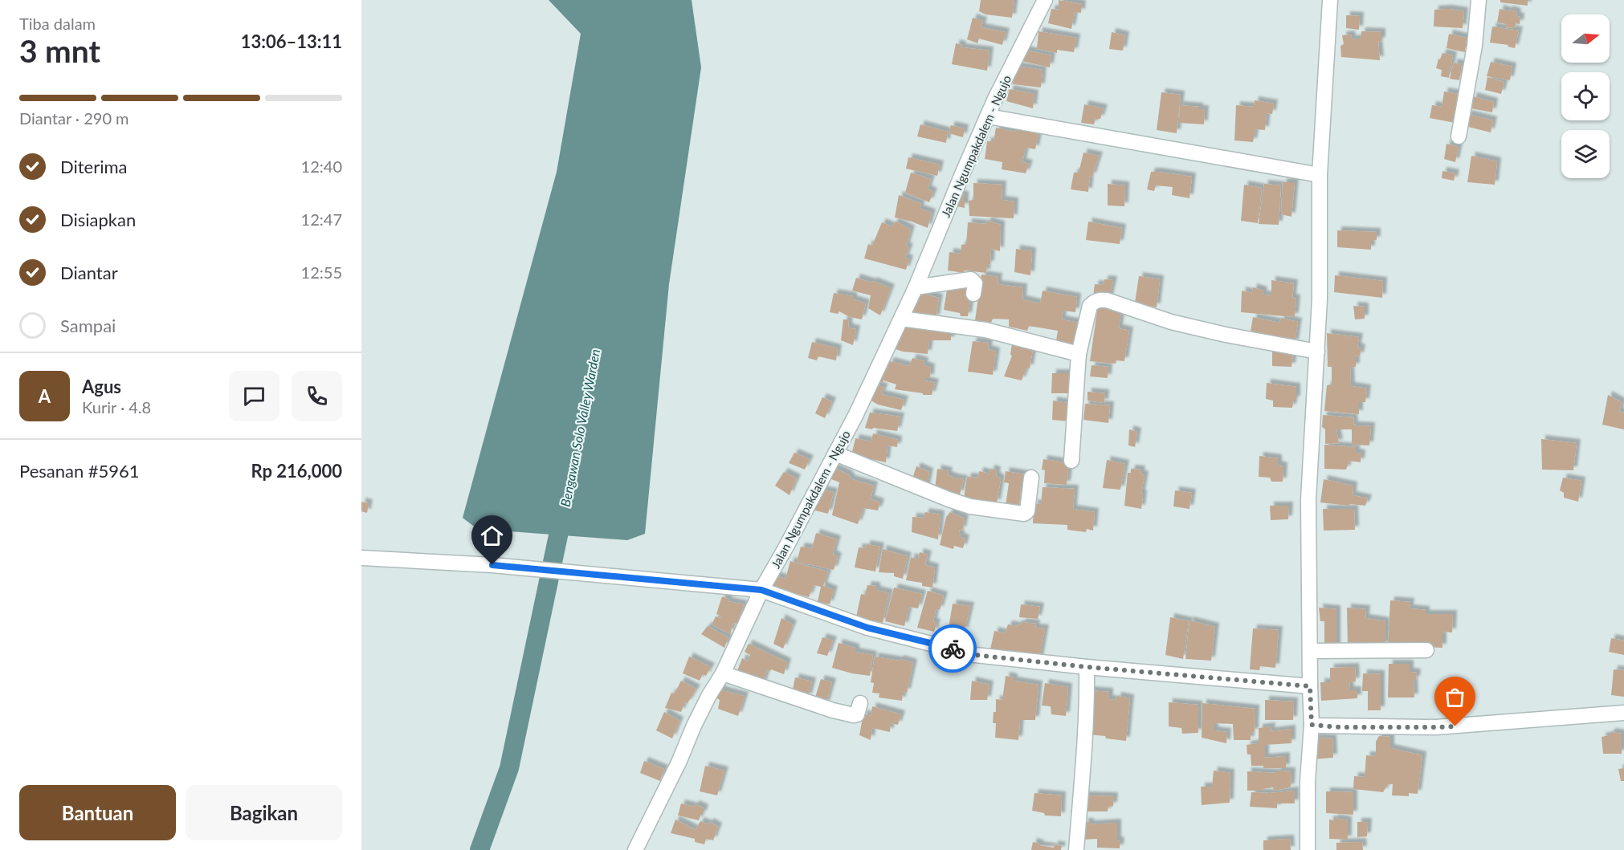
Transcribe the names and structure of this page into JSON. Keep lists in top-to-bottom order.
{
  "streets": {
    "street": ["Jalan Ngumpakdalem - Ngujo"]
  },
  "water": ["Bengawan Solo Valley Warden"],
  "north": "right",
  "page": {
    "heading": ["3 mnt", "Tiba dalam", "13:06–13:11"],
    "panel": [
      "Agus",
      "Kurir · 4.8",
      "Pesanan #5961",
      "Rp 216,000"
    ],
    "bar": "Diantar · 290 m",
    "list": [
      ["Diterima", "12:40"],
      ["Disiapkan", "12:47"],
      ["Diantar", "12:55"],
      "Sampai"
    ],
    "round": "A",
    "buttons": ["Bantuan", "Bagikan"]
  }
}
